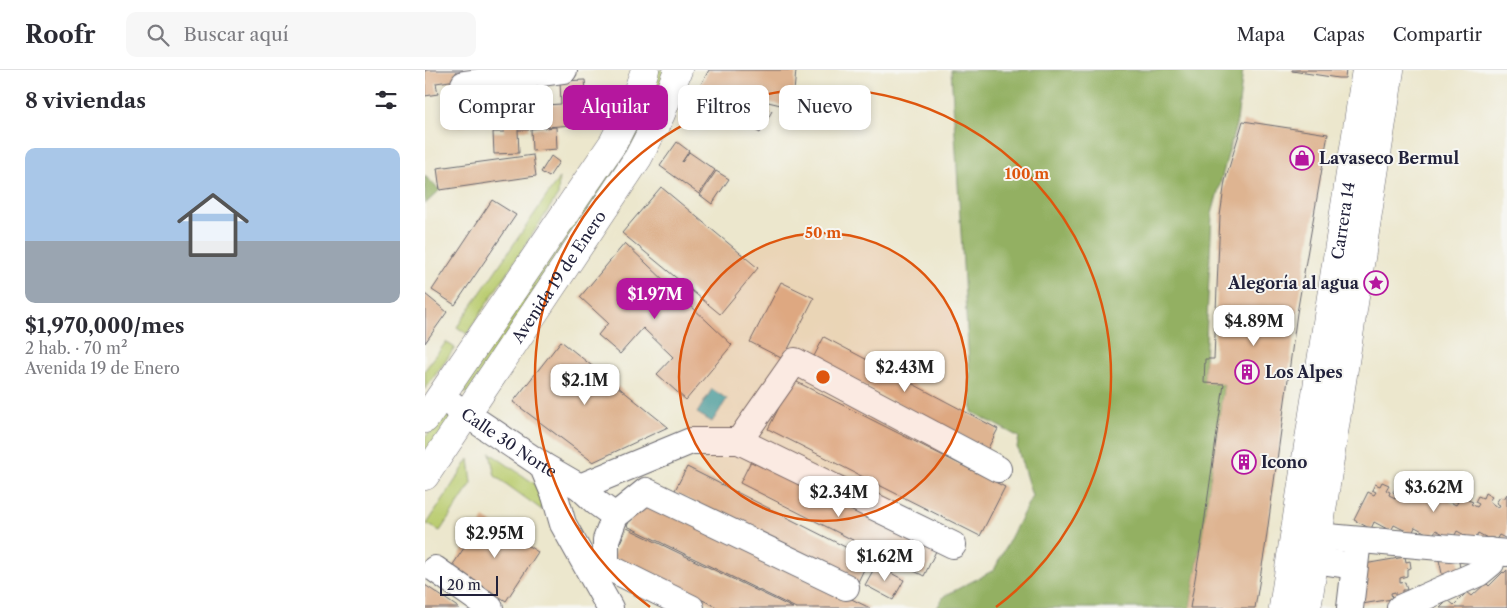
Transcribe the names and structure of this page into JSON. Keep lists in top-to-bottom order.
{
  "streets": {
    "main road": ["Carrera 14", "Avenida 19 de Enero"],
    "street": ["Calle 30 Norte"]
  },
  "crossings": [
    ["Avenida 19 de Enero", "Calle 30 Norte"]
  ],
  "places": {
    "shop": ["Lavaseco Bermul"],
    "place": ["Alegoría al agua"],
    "building": ["Los Alpes", "Icono"]
  },
  "scale_bar": "20 m",
  "page": {
    "header": "Roofr",
    "search": "Buscar aquí",
    "nav": ["Mapa", "Capas", "Compartir"],
    "heading": "8 viviendas",
    "chip": [
      "Comprar",
      "Alquilar",
      "Filtros",
      "Nuevo"
    ],
    "list": [
      {
        "name": "$1,970,000/mes",
        "note": "2 hab. · 70 m² · Avenida 19 de Enero"
      }
    ],
    "price": [
      "$1.97M",
      "$4.89M",
      "$2.43M",
      "$2.1M",
      "$3.62M",
      "$2.34M",
      "$2.95M",
      "$1.62M"
    ],
    "scale": "20 m"
  },
  "rings": ["100 m", "50 m"]
}
